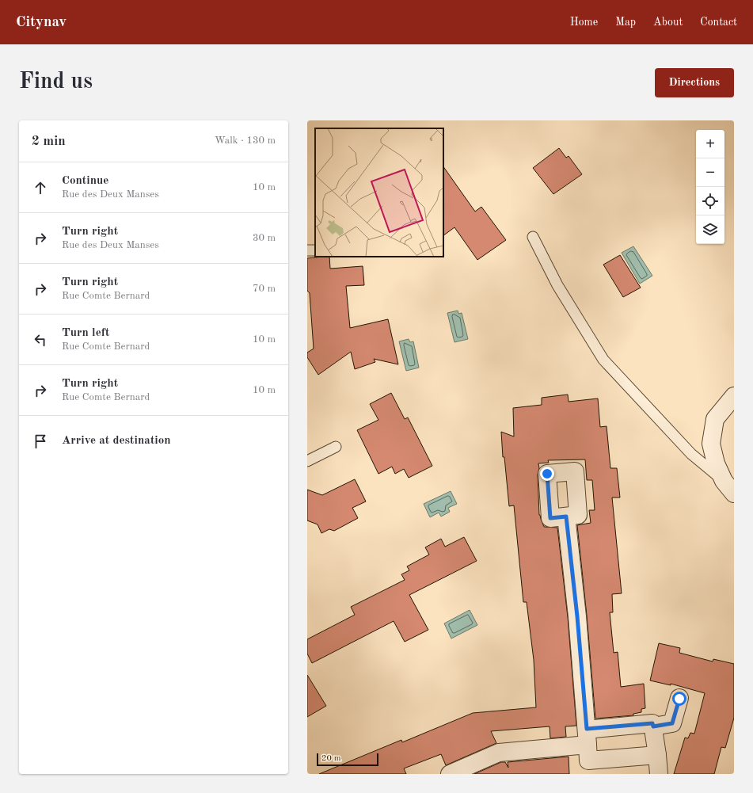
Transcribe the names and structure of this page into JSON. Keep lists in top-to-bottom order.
{
  "scale_bar": "20 m",
  "page": {
    "header": "Citynav",
    "nav": [
      "Home",
      "Map",
      "About",
      "Contact"
    ],
    "buttons": "Directions",
    "title": "Find us",
    "heading": ["2 min", "Walk · 130 m"],
    "map_buttons": ["+", "−"],
    "list": [
      ["Continue", "Rue des Deux Manses", "10 m"],
      ["Turn right", "Rue des Deux Manses", "30 m"],
      ["Turn right", "Rue Comte Bernard", "70 m"],
      ["Turn left", "Rue Comte Bernard", "10 m"],
      ["Turn right", "Rue Comte Bernard", "10 m"],
      "Arrive at destination"
    ],
    "scale": "20 m"
  }
}
